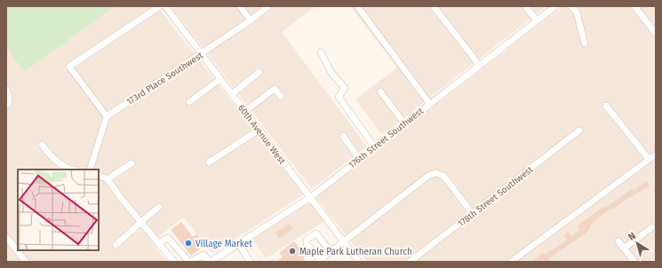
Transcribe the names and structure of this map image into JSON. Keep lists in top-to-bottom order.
{
  "streets": {
    "street": [
      "173rd Place Southwest",
      "60th Avenue West",
      "176th Street Southwest",
      "178th Street Southwest"
    ]
  },
  "crossings": [
    ["173rd Place Southwest", "60th Avenue West"],
    ["60th Avenue West", "176th Street Southwest"]
  ],
  "places": ["Village Market", "Maple Park Lutheran Church"],
  "north": "top left"
}
